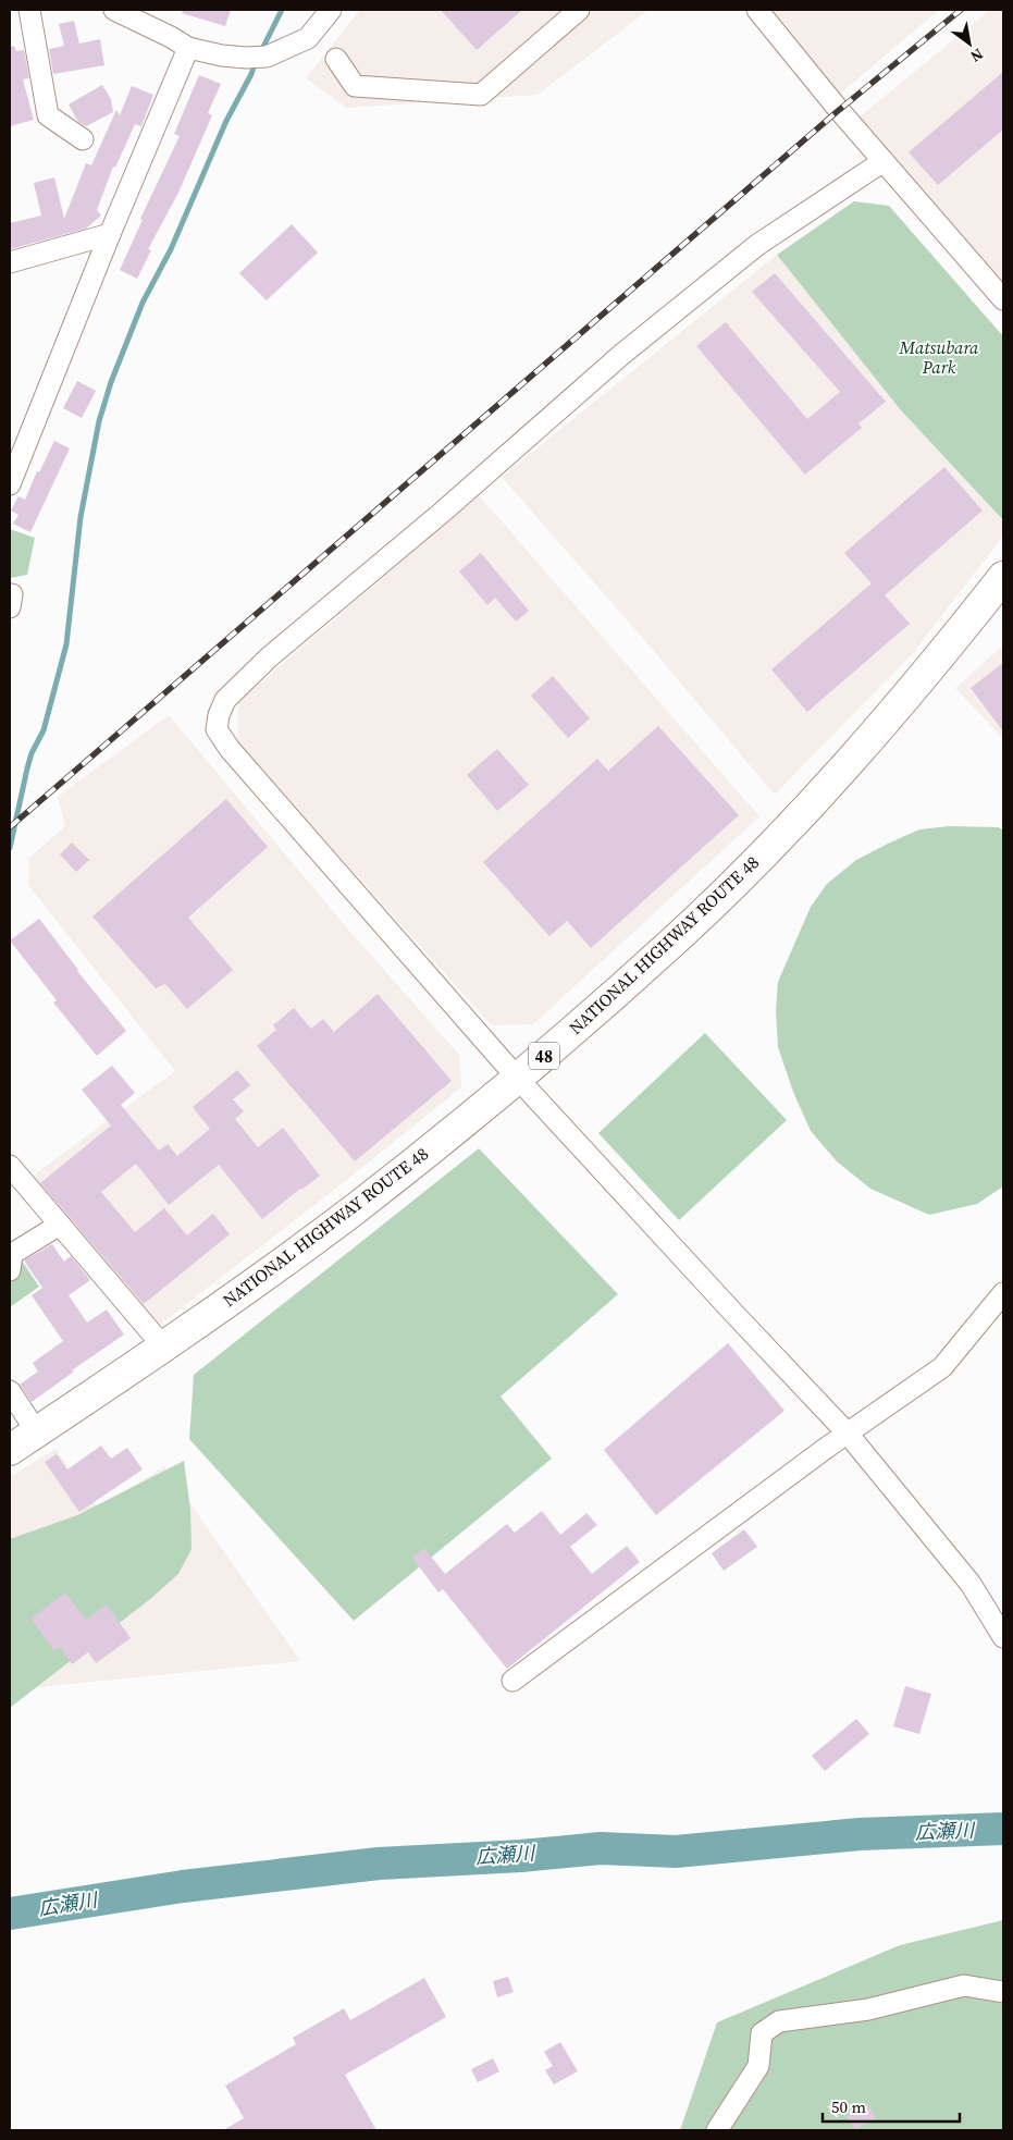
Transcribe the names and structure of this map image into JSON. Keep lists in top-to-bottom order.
{
  "streets": {
    "highway": ["NATIONAL HIGHWAY ROUTE 48", "48"]
  },
  "water": ["広瀬川"],
  "parks": ["Matsubara Park"],
  "scale_bar": "50 m",
  "north": "bottom right"
}
